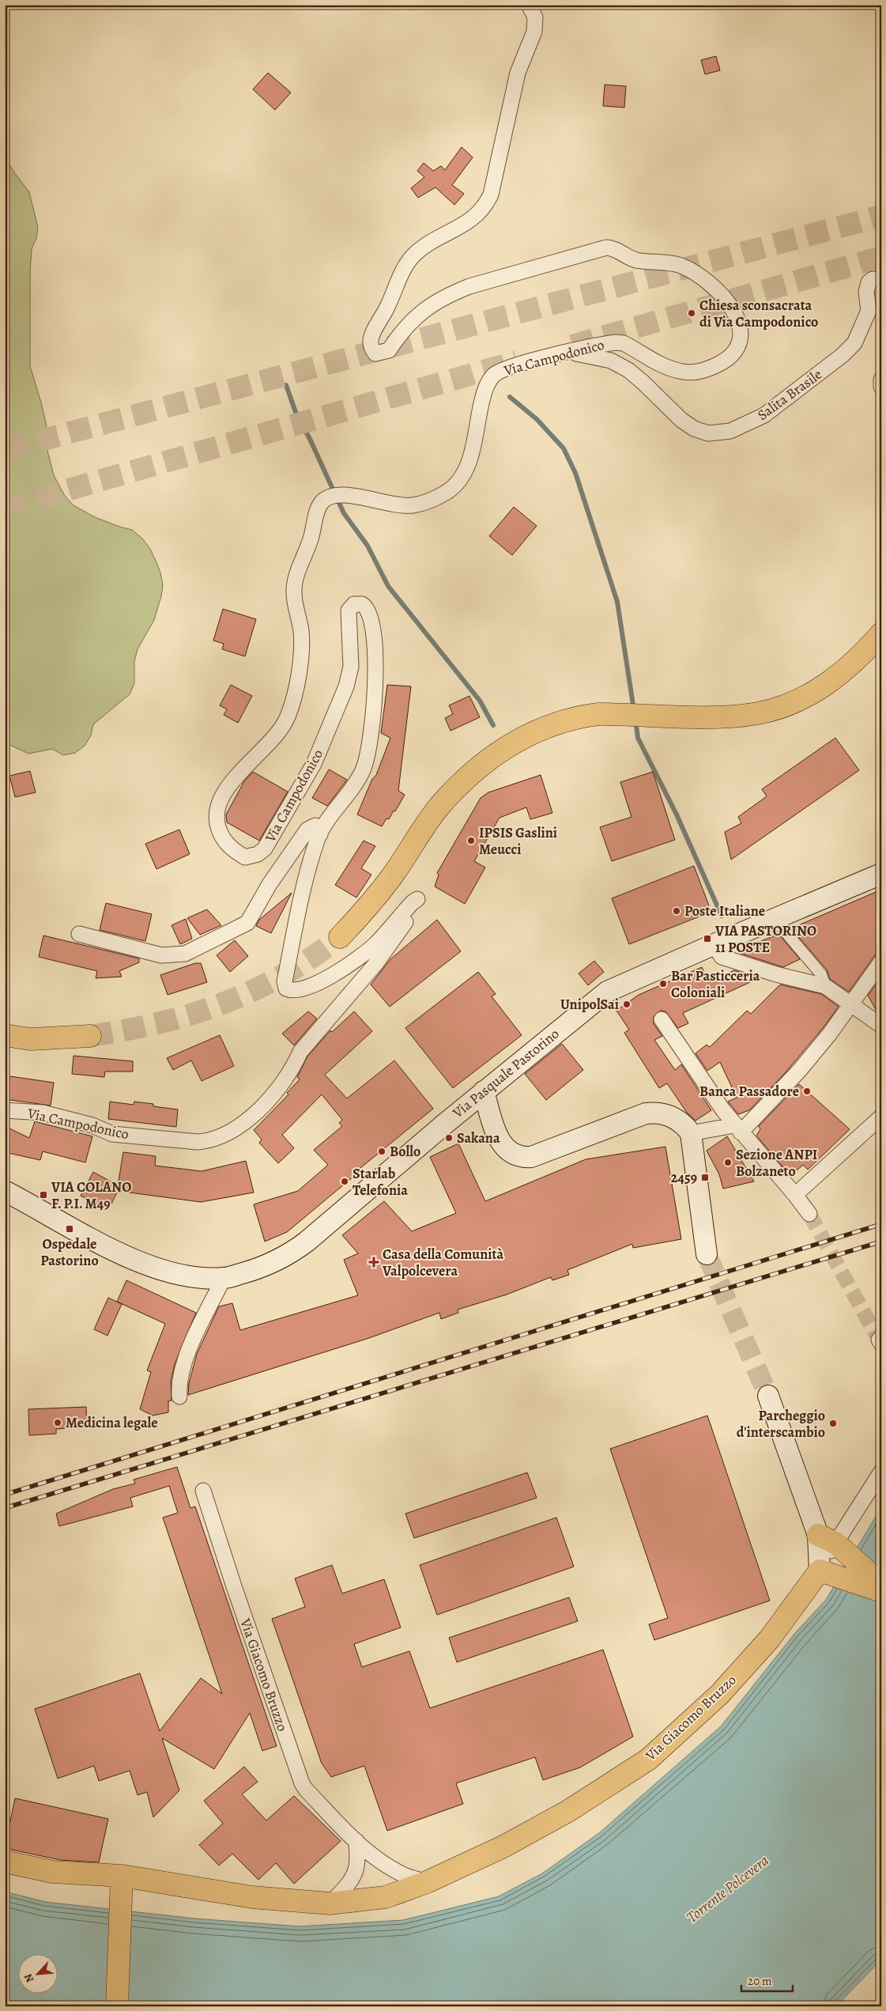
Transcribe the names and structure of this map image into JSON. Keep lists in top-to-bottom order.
{
  "streets": {
    "main road": ["Via Pasquale Pastorino", "Via Giacomo Bruzzo"],
    "street": ["Via Campodonico", "Salita Brasile"]
  },
  "crossings": [
    ["Via Campodonico", "Salita Brasile"]
  ],
  "water": ["Torrente Polcevera"],
  "places": {
    "other": [
      "Chiesa sconsacrata di Via Campodonico",
      "IPSIS Gaslini Meucci",
      "Poste Italiane",
      "Bar Pasticceria Coloniali",
      "UnipolSai",
      "Banca Passadore",
      "Sakana",
      "Bollo",
      "Sezione ANPI Bolzaneto",
      "Starlab Telefonia",
      "Medicina legale",
      "Parcheggio d'interscambio"
    ],
    "transit": [
      "VIA PASTORINO 11 POSTE",
      "2459",
      "VIA COLANO F. P.I. M49",
      "Ospedale Pastorino"
    ],
    "health": ["Casa della Comunità Valpolcevera"]
  },
  "scale_bar": "20 m",
  "north": "bottom left"
}
